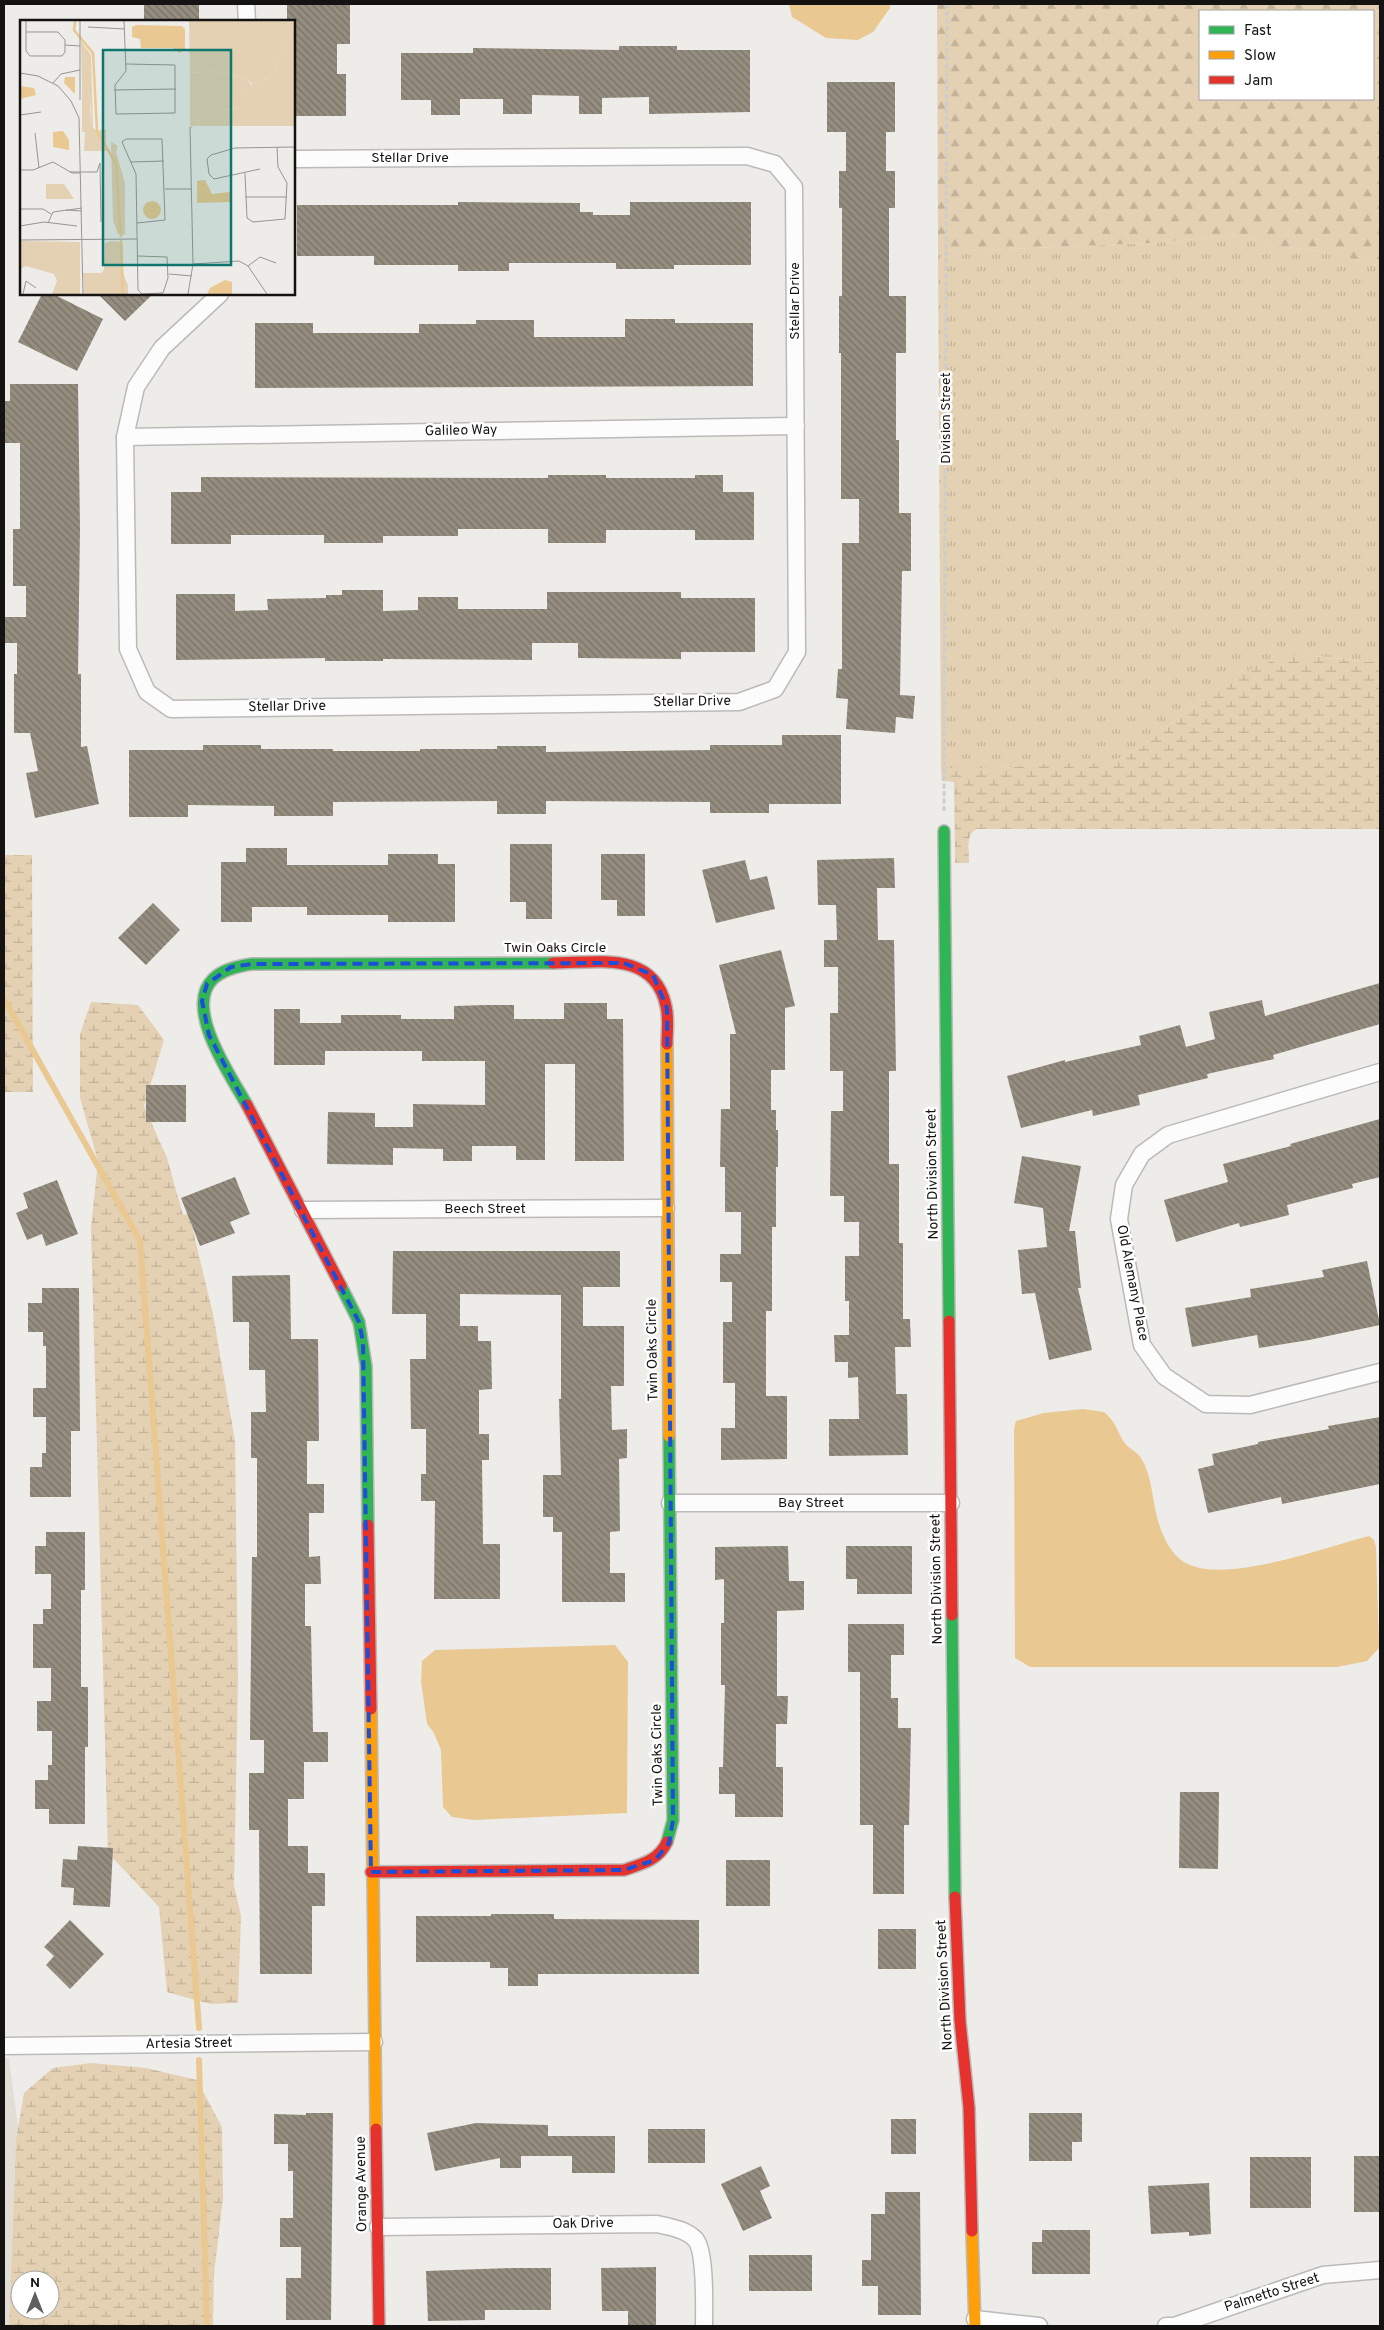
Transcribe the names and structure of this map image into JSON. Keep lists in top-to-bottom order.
{
  "streets": {
    "street": [
      "Stellar Drive",
      "Galileo Way",
      "Twin Oaks Circle",
      "North Division Street",
      "Beech Street",
      "Old Alemany Place",
      "Bay Street",
      "Artesia Street",
      "Orange Avenue",
      "Oak Drive",
      "Palmetto Street"
    ],
    "path": ["Division Street"]
  },
  "crossings": [
    ["Stellar Drive", "Galileo Way"],
    ["Division Street", "North Division Street"],
    ["Twin Oaks Circle", "Beech Street"],
    ["Twin Oaks Circle", "Bay Street"],
    ["Twin Oaks Circle", "Artesia Street"],
    ["Twin Oaks Circle", "Orange Avenue"],
    ["North Division Street", "Bay Street"],
    ["Artesia Street", "Orange Avenue"],
    ["Orange Avenue", "Oak Drive"]
  ],
  "legend": ["Fast", "Slow", "Jam"],
  "north": "top"
}
